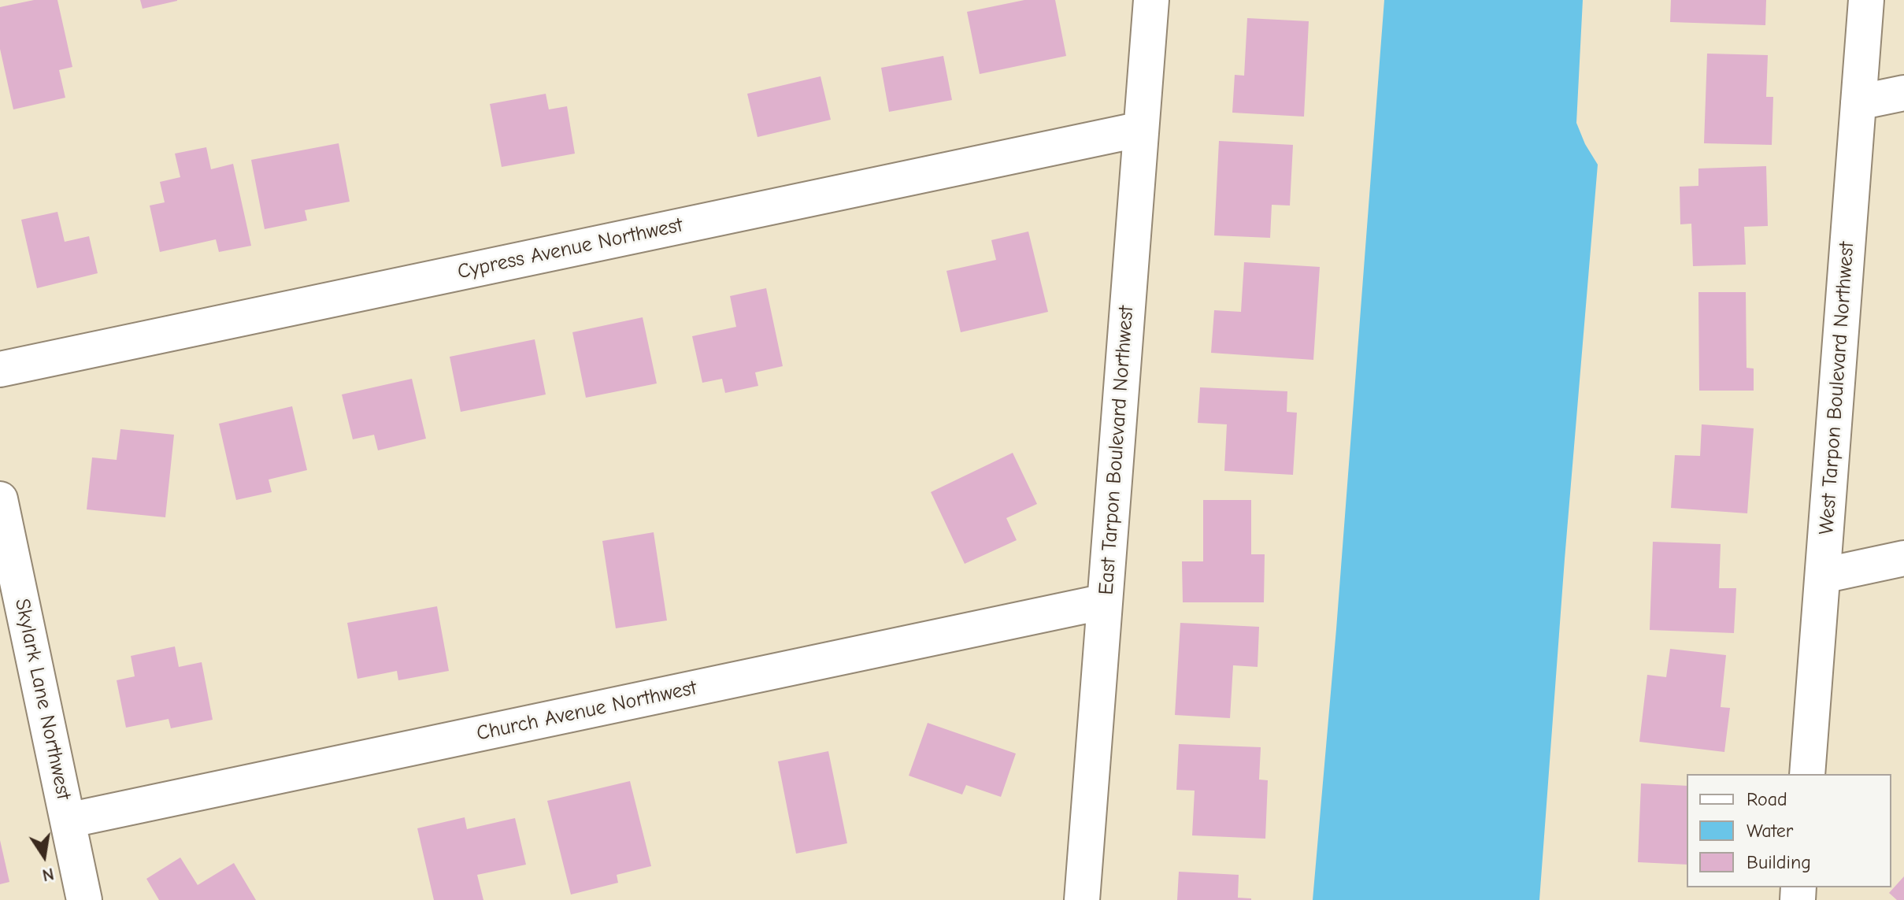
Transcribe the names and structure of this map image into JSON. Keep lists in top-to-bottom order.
{
  "streets": {
    "street": [
      "Cypress Avenue Northwest",
      "West Tarpon Boulevard Northwest",
      "East Tarpon Boulevard Northwest",
      "Skylark Lane Northwest",
      "Church Avenue Northwest"
    ]
  },
  "crossings": [
    ["Cypress Avenue Northwest", "East Tarpon Boulevard Northwest"],
    ["East Tarpon Boulevard Northwest", "Church Avenue Northwest"],
    ["Skylark Lane Northwest", "Church Avenue Northwest"]
  ],
  "legend": ["Road", "Water", "Building"],
  "north": "bottom"
}
